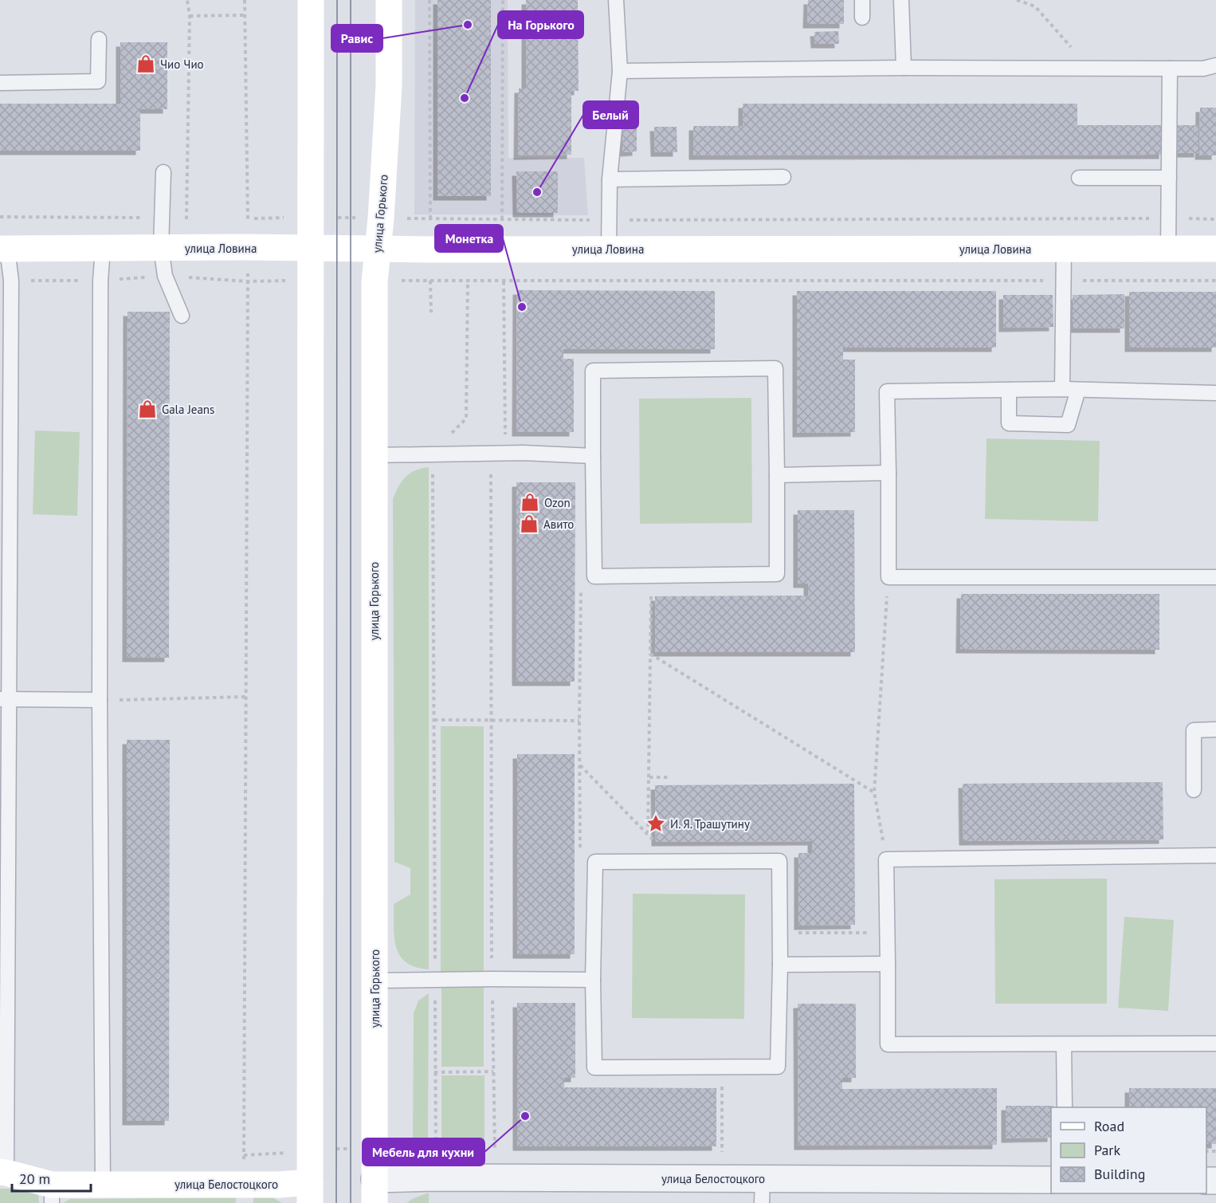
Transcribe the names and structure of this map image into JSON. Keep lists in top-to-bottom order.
{
  "streets": {
    "main road": ["улица Горького", "улица Ловина", "улица Белостоцкого"]
  },
  "crossings": [
    ["улица Горького", "улица Ловина"],
    ["улица Горького", "улица Белостоцкого"]
  ],
  "places": {
    "other": [
      "Равис",
      "На Горького",
      "Белый",
      "Монетка",
      "Мебель для кухни"
    ],
    "shop": [
      "Чио Чио",
      "Gala Jeans",
      "Ozon",
      "Авито"
    ],
    "place": ["И. Я. Трашутину"]
  },
  "legend": ["Road", "Park", "Building"],
  "scale_bar": "20 m"
}
